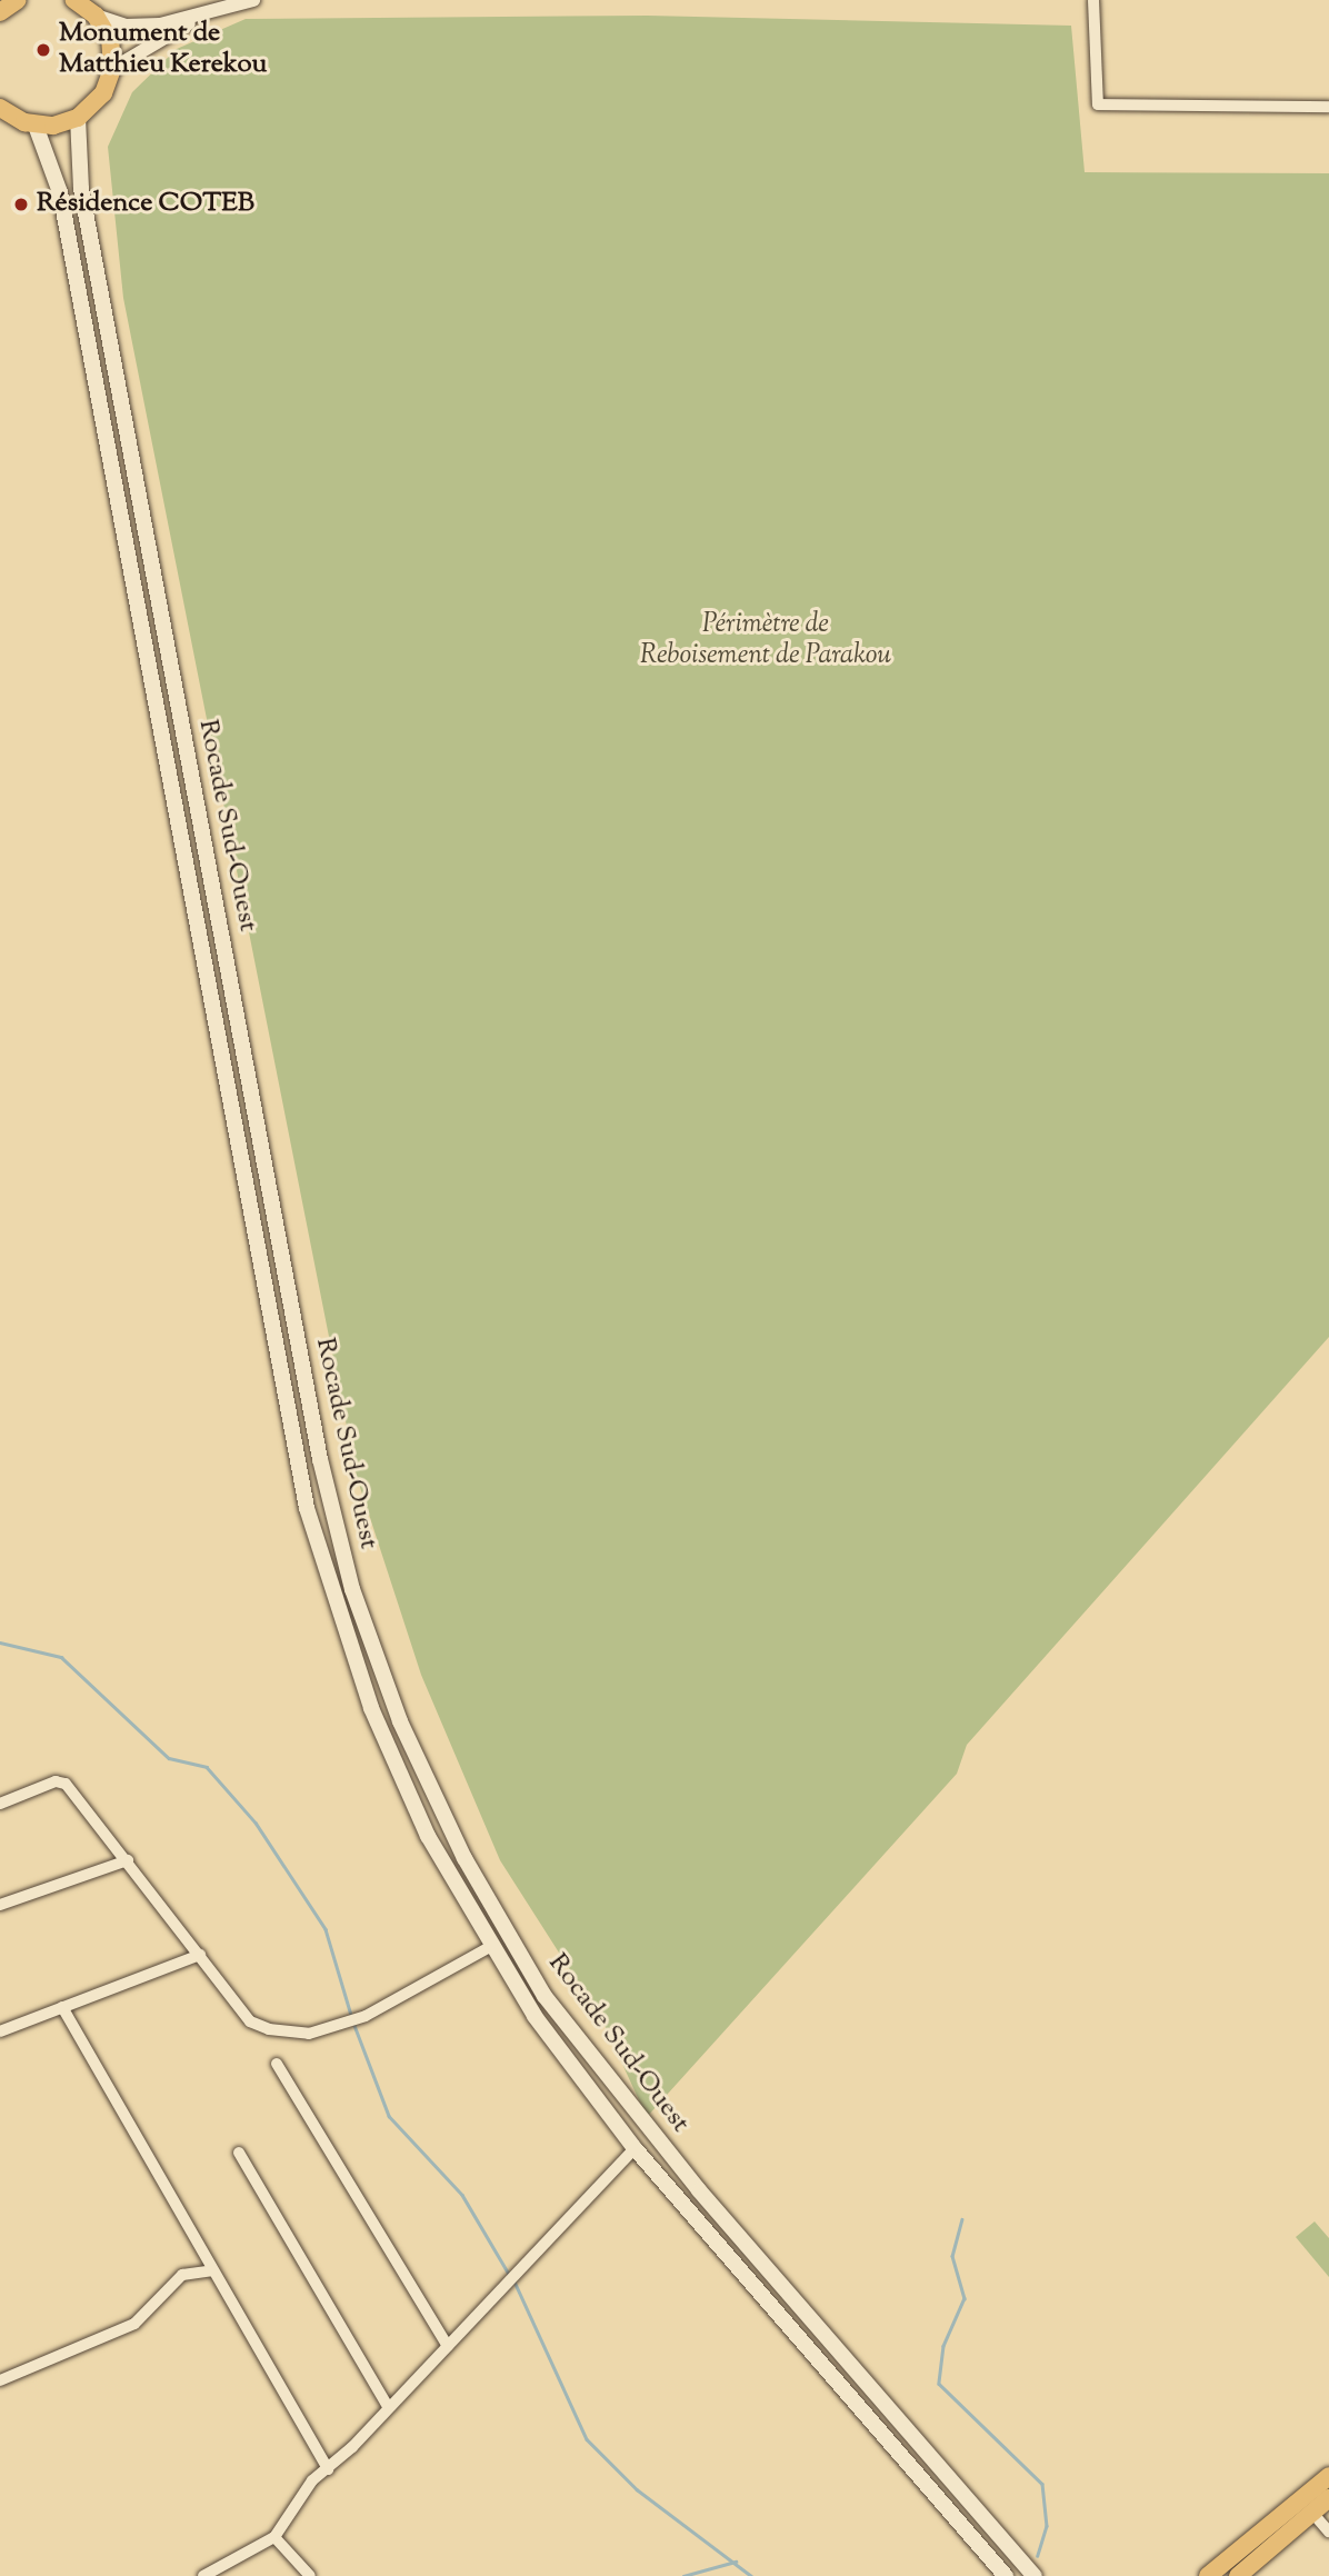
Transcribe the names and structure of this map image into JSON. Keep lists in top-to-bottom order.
{
  "streets": {
    "main road": ["Rocade Sud-Ouest"]
  },
  "parks": ["Périmètre de Reboisement de Parakou"],
  "places": ["Monument de Matthieu Kerekou", "Résidence COTEB"]
}
